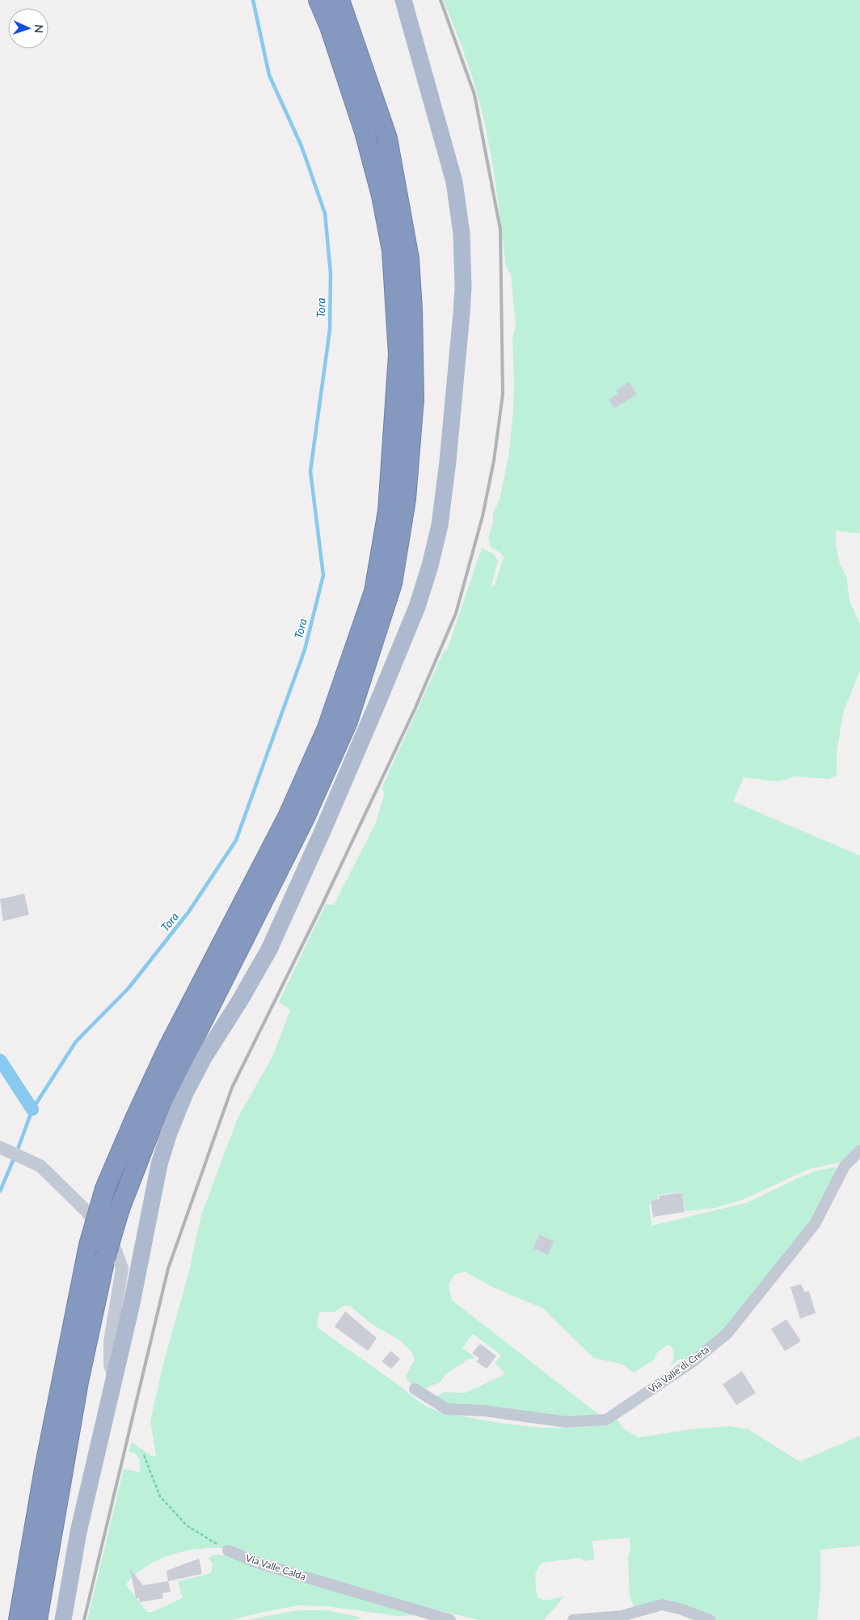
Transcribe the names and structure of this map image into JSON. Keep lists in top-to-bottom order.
{
  "streets": {
    "street": ["Via Valle di Creta", "Via Valle Calda"]
  },
  "water": ["Tora"],
  "north": "right"
}
